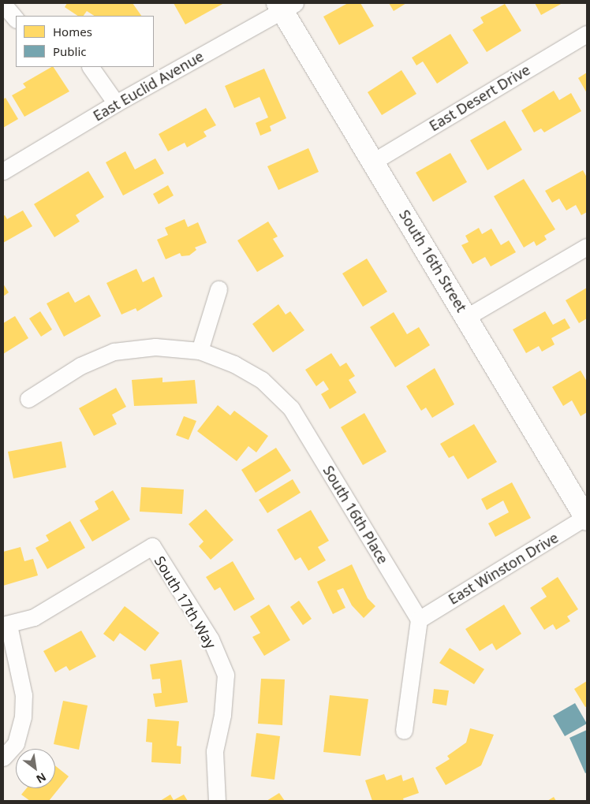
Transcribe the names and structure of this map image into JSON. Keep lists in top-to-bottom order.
{
  "streets": {
    "main road": ["South 16th Street"],
    "street": [
      "East Euclid Avenue",
      "East Desert Drive",
      "South 16th Place",
      "East Winston Drive",
      "South 17th Way"
    ]
  },
  "crossings": [
    ["East Euclid Avenue", "South 16th Street"],
    ["East Desert Drive", "South 16th Street"],
    ["South 16th Street", "East Winston Drive"],
    ["South 16th Place", "East Winston Drive"]
  ],
  "legend": ["Homes", "Public"],
  "north": "bottom right"
}
